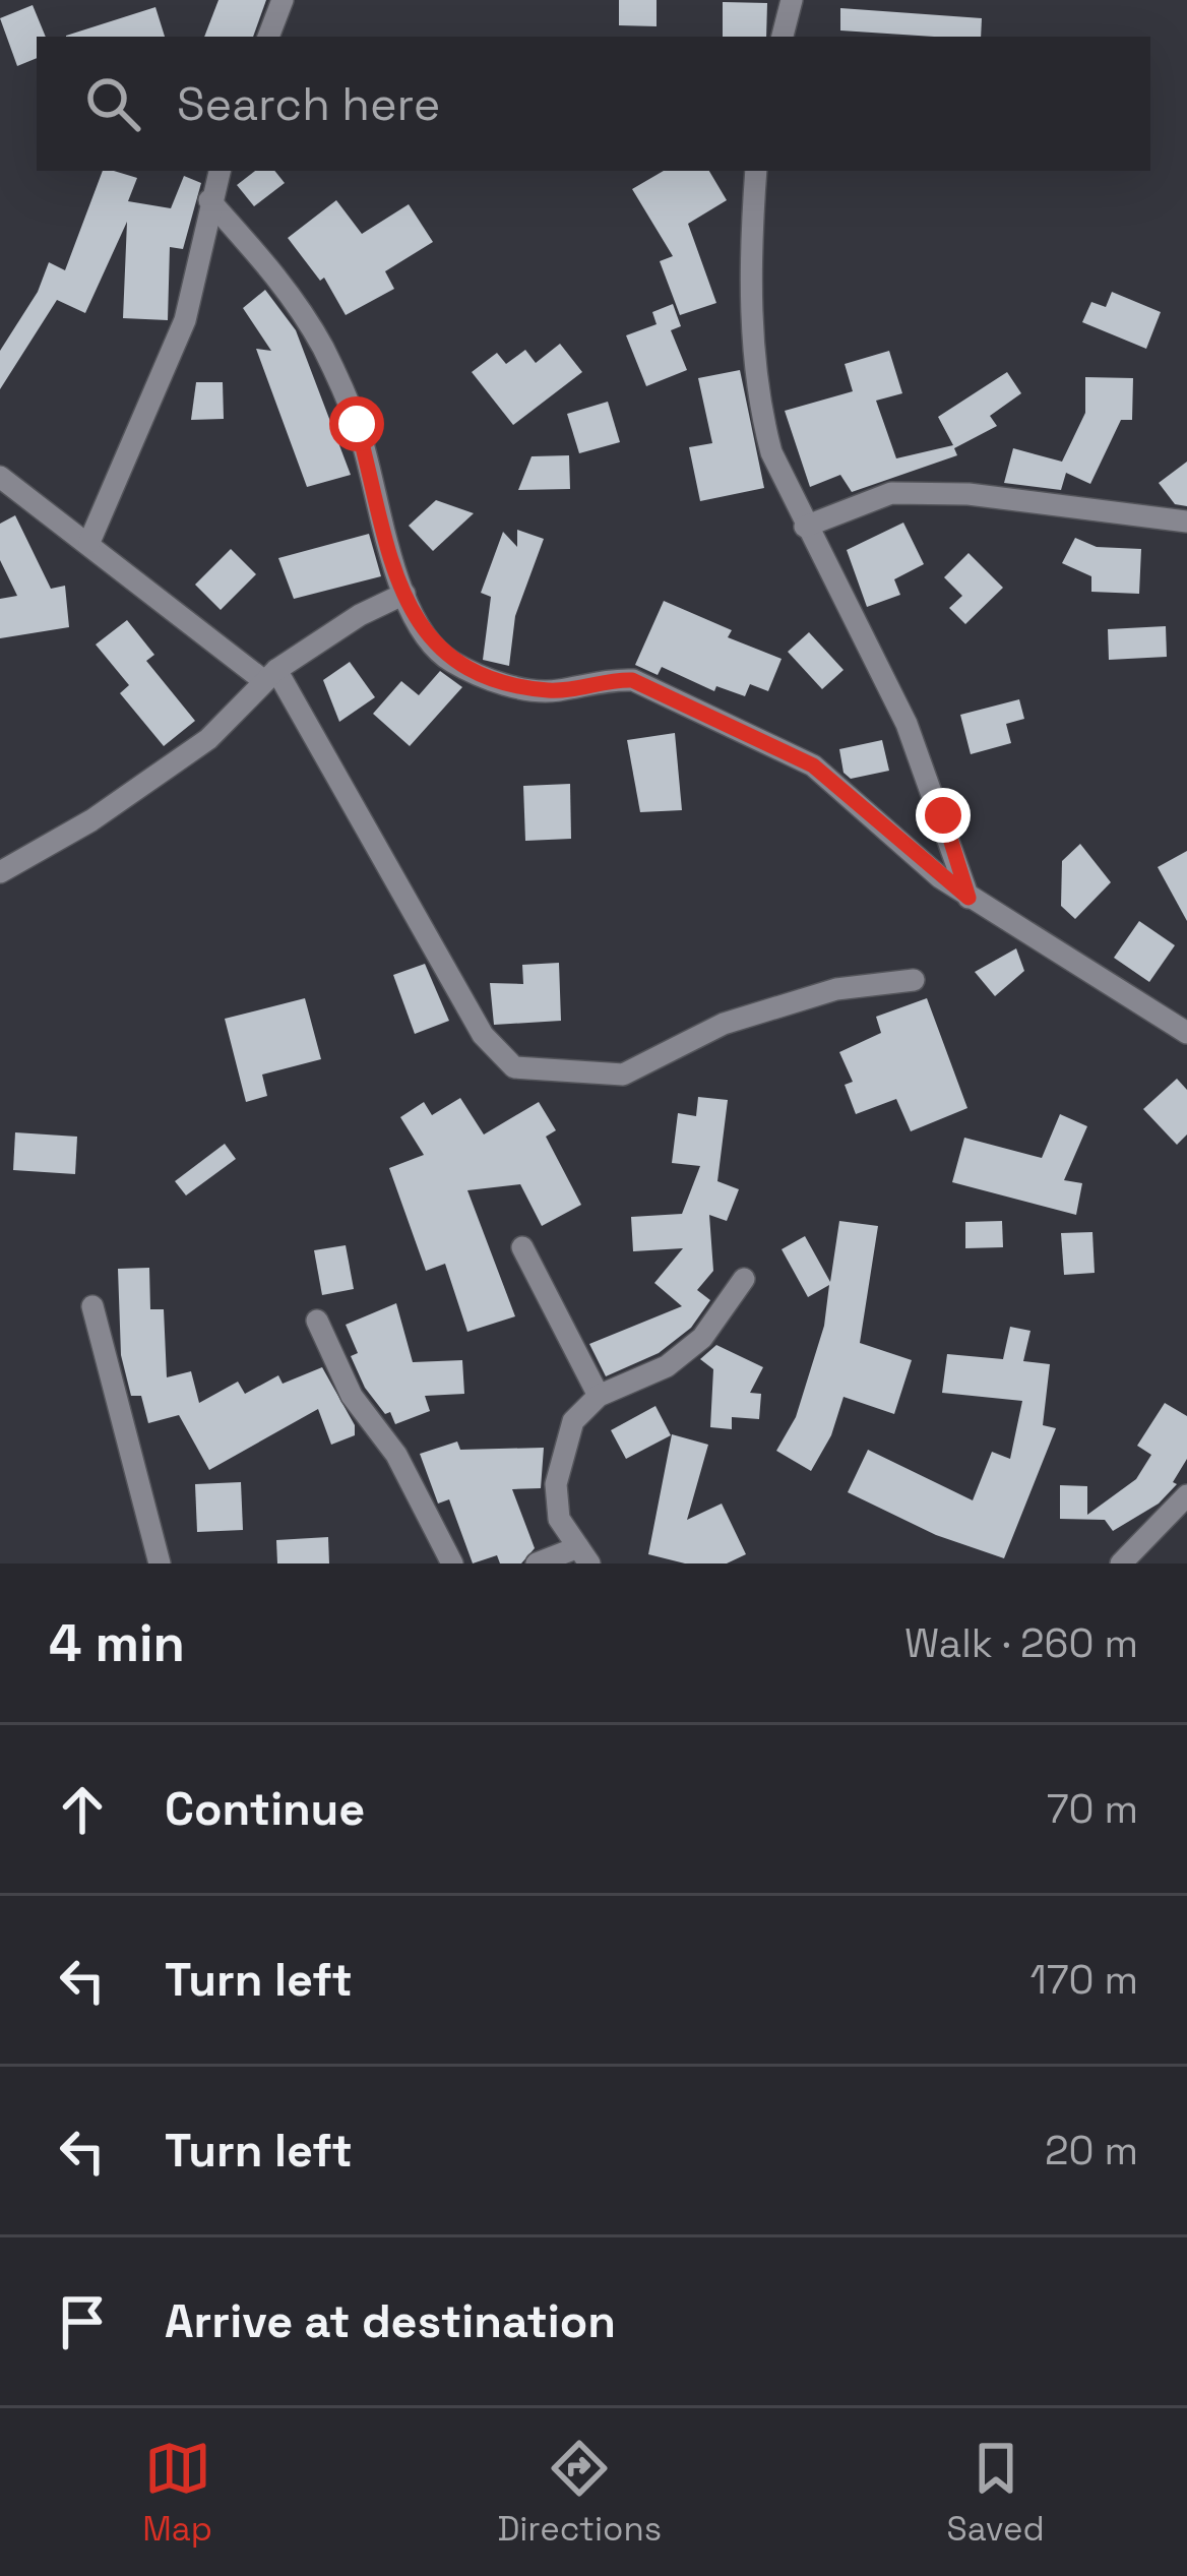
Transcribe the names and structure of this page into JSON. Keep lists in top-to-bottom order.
{
  "page": {
    "search": "Search here",
    "heading": ["4 min", "Walk · 260 m"],
    "list": [
      ["Continue", "70 m"],
      ["Turn left", "170 m"],
      ["Turn left", "20 m"],
      "Arrive at destination"
    ],
    "nav": ["Map", "Directions", "Saved"]
  }
}
